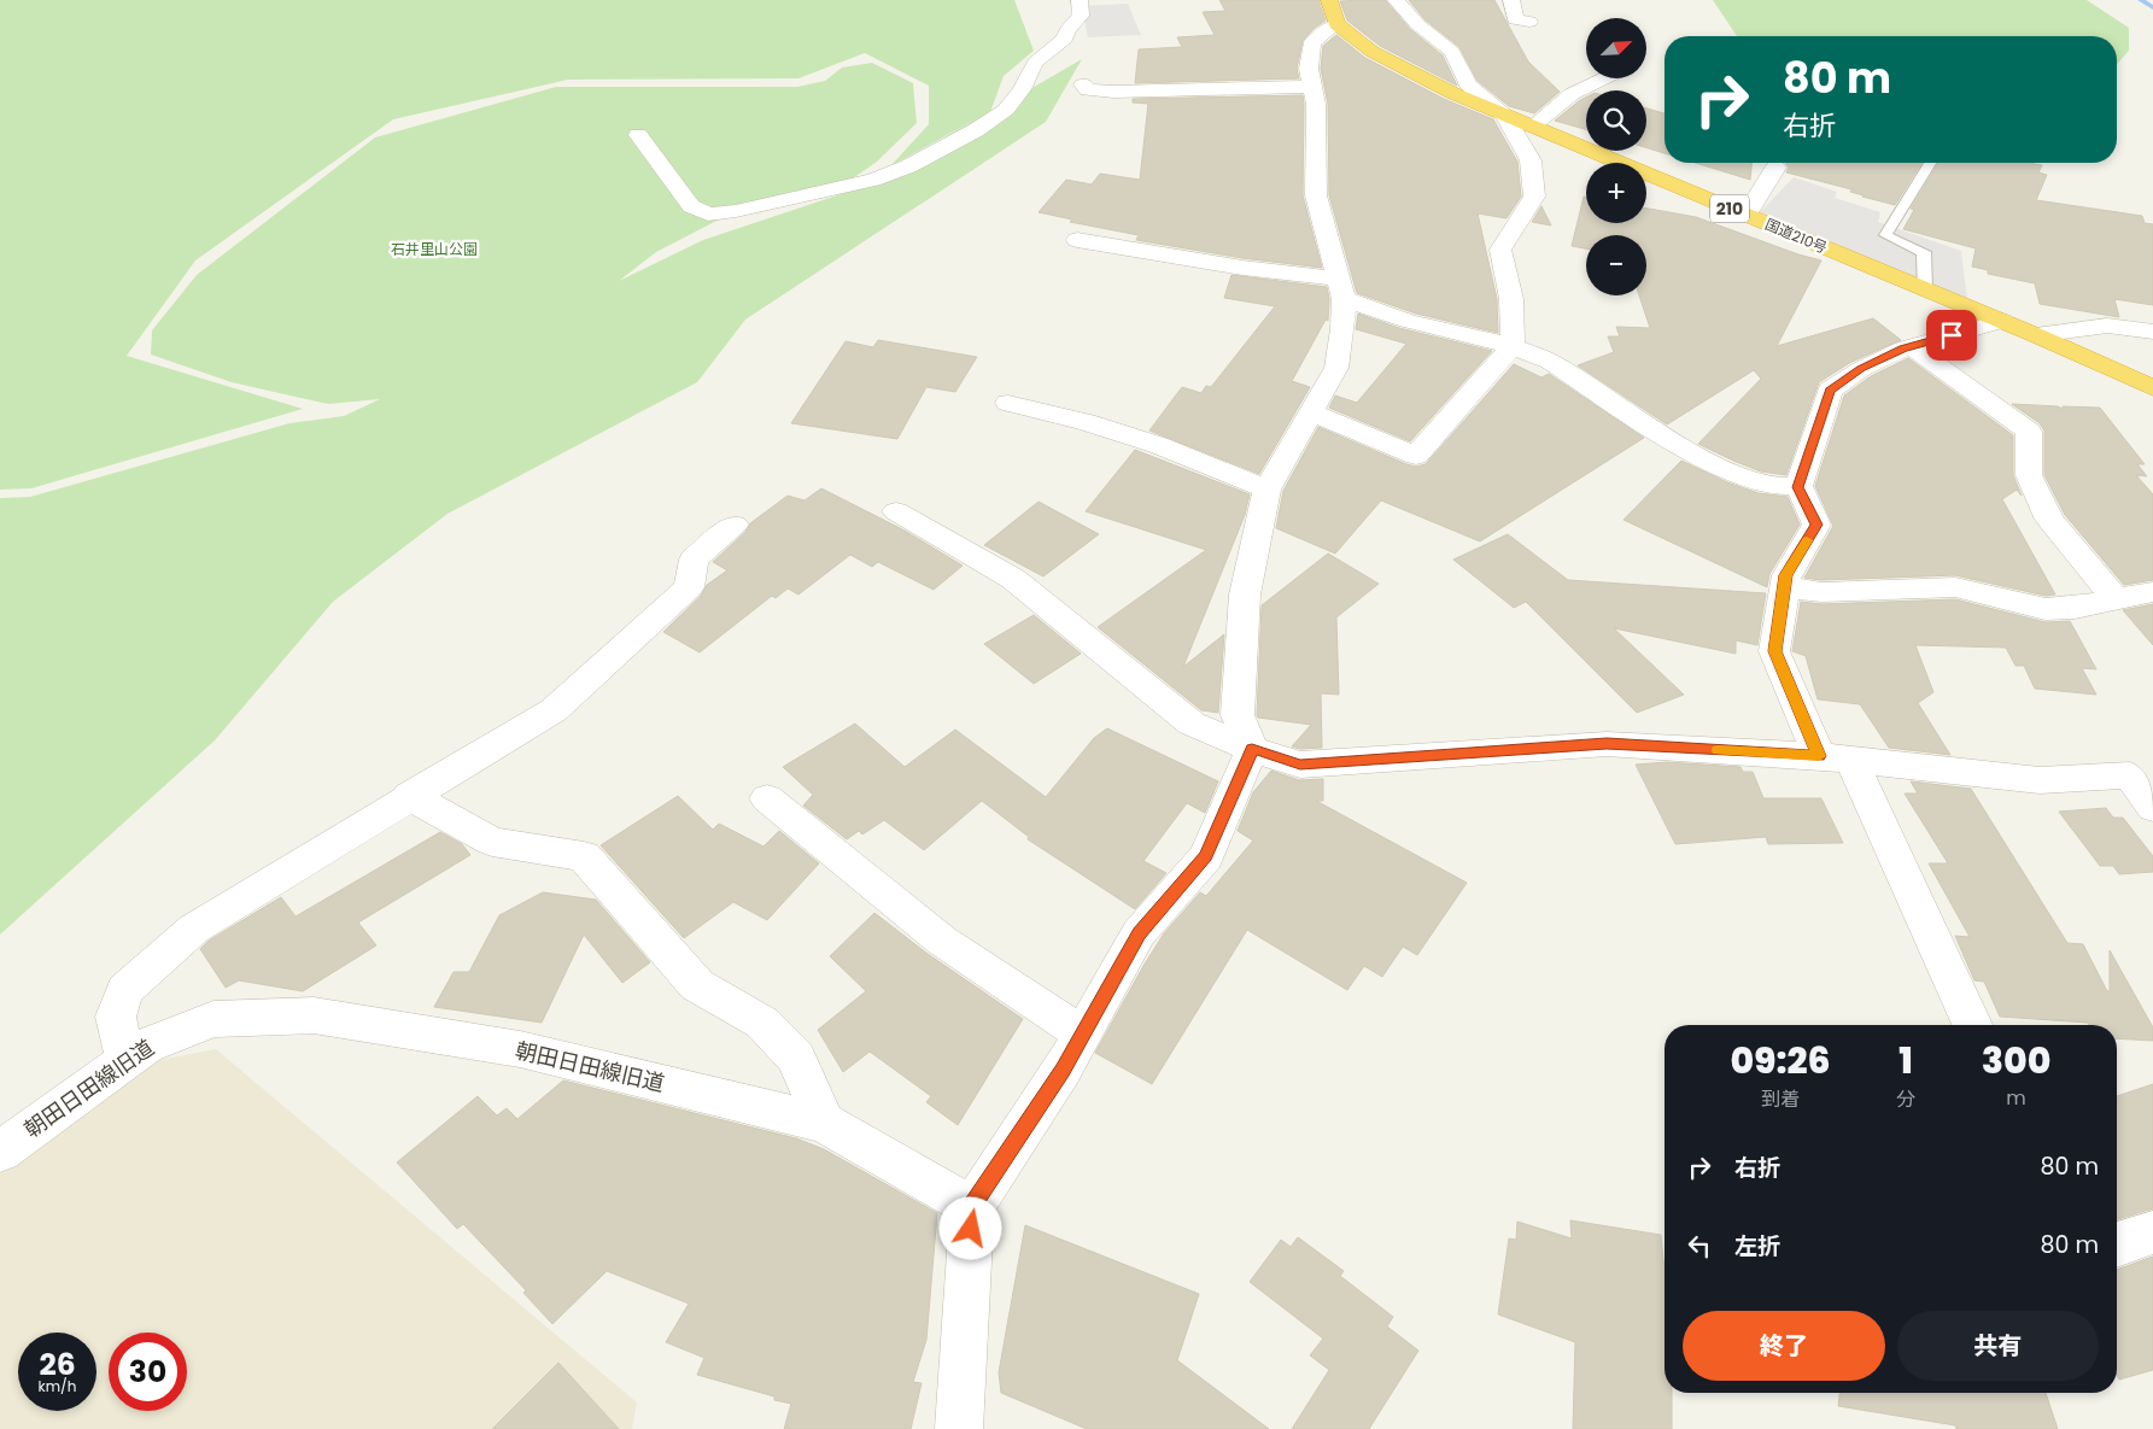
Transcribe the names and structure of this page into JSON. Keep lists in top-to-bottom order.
{
  "streets": {
    "highway": ["210", "国道210号"],
    "street": ["朝田日田線旧道"]
  },
  "parks": ["石井里山公園"],
  "north": "top right",
  "page": {
    "map_buttons": ["+", "−"],
    "turn": ["80 m", "右折"],
    "eta": [
      "09:26",
      "到着",
      "1",
      "分",
      "300",
      "m"
    ],
    "list": [
      {
        "name": "右折",
        "value": "80 m"
      },
      {
        "name": "左折",
        "value": "80 m"
      }
    ],
    "buttons": ["終了", "共有"],
    "speed": "26 km/h",
    "limit": "30"
  }
}
